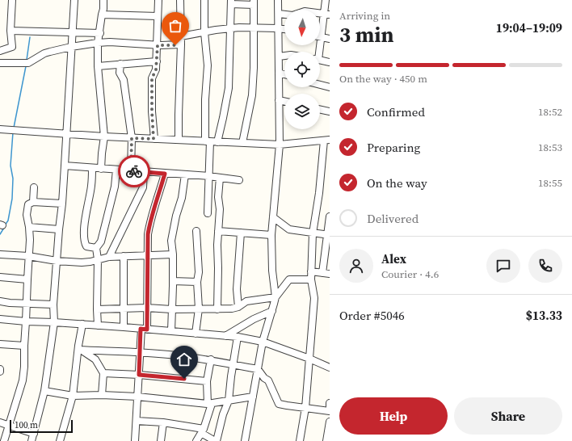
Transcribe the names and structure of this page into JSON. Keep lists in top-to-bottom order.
{
  "scale_bar": "100 m",
  "north": "bottom",
  "page": {
    "heading": ["3 min", "Arriving in", "19:04–19:09"],
    "panel": [
      "Alex",
      "Courier · 4.6",
      "Order #5046",
      "$13.33"
    ],
    "bar": "On the way · 450 m",
    "list": [
      ["Confirmed", "18:52"],
      ["Preparing", "18:53"],
      ["On the way", "18:55"],
      "Delivered"
    ],
    "buttons": ["Help", "Share"],
    "scale": "100 m"
  }
}
